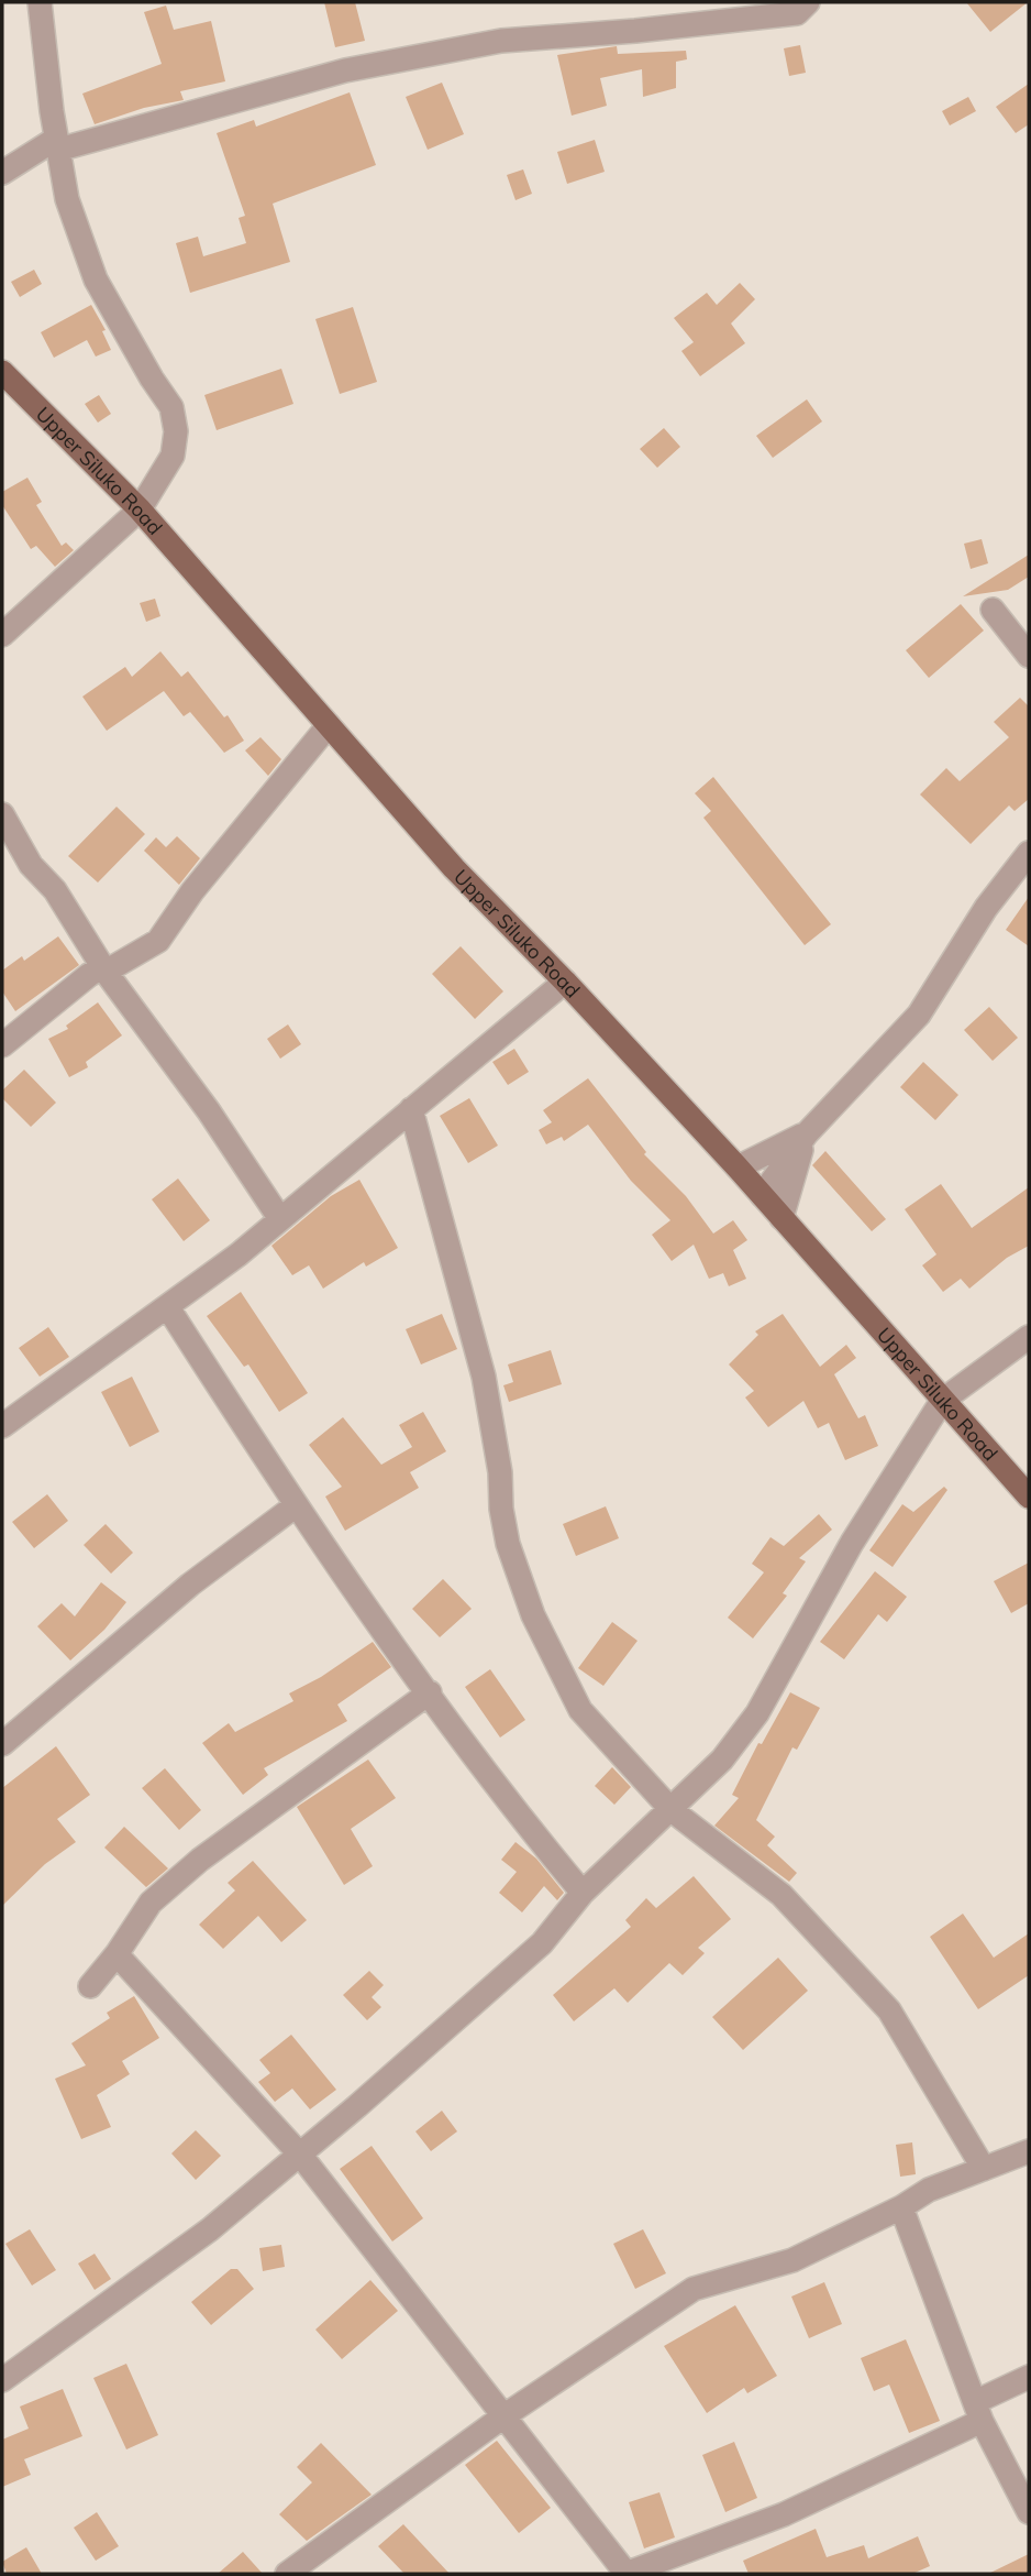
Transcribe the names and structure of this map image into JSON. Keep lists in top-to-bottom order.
{
  "streets": {
    "main road": ["Upper Siluko Road"]
  }
}
